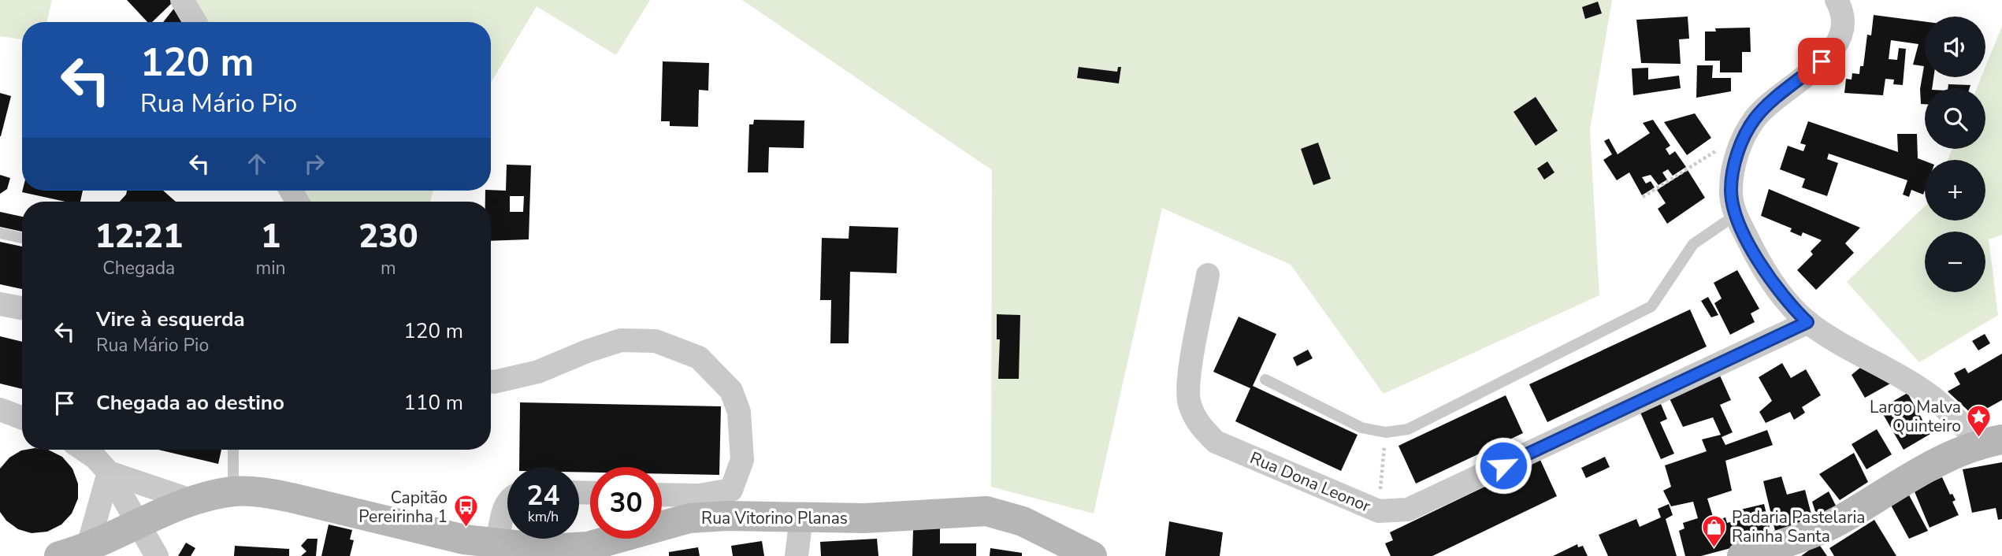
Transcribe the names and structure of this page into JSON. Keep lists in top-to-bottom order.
{
  "streets": {
    "street": ["Rua Dona Leonor", "Rua Vitorino Planas"]
  },
  "places": {
    "place": ["Largo Malva Quinteiro"],
    "bus stop": ["Capitão Pereirinha 1"],
    "shop": ["Padaria Pastelaria Rainha Santa"]
  },
  "page": {
    "map_buttons": ["+", "−"],
    "turn": ["120 m", "Rua Mário Pio"],
    "eta": [
      "12:21",
      "Chegada",
      "1",
      "min",
      "230",
      "m"
    ],
    "list": [
      {
        "name": "Vire à esquerda",
        "note": "Rua Mário Pio",
        "value": "120 m"
      },
      {
        "name": "Chegada ao destino",
        "value": "110 m"
      }
    ],
    "speed": "24 km/h",
    "limit": "30"
  }
}
